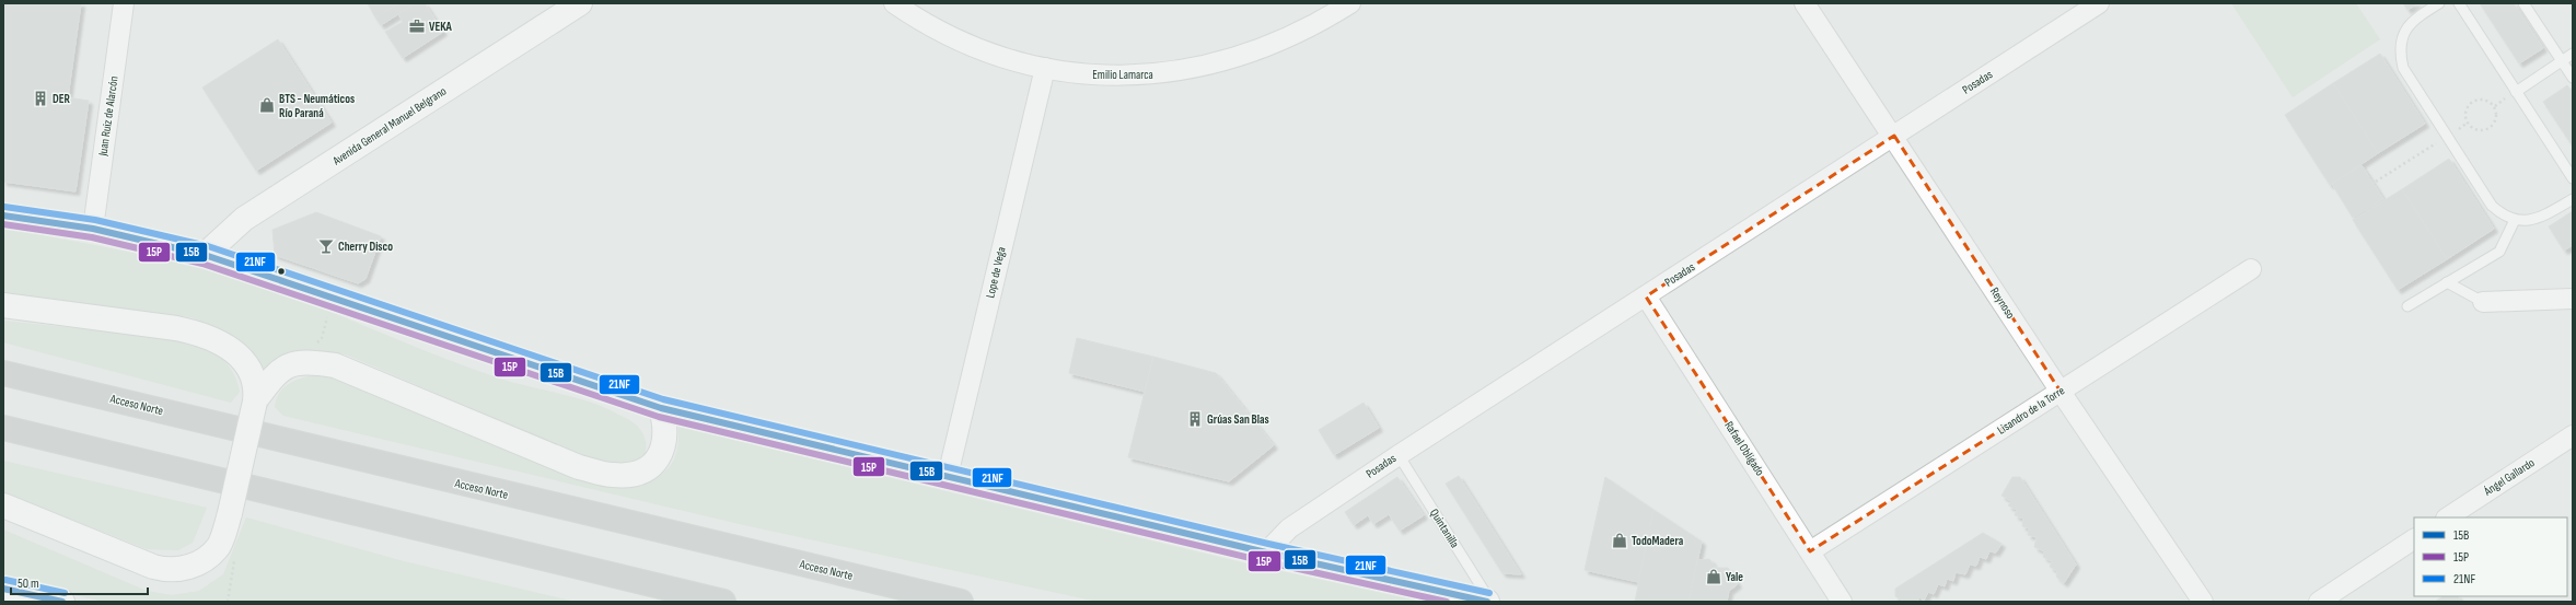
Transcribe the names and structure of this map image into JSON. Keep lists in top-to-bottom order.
{
  "streets": {
    "highway": ["Acceso Norte"],
    "main road": ["Avenida General Manuel Belgrano"],
    "street": [
      "Emilio Lamarca",
      "Posadas",
      "Juan Ruiz de Alarcón",
      "Lope de Vega",
      "Reynoso",
      "Lisandro de la Torre",
      "Rafael Obligado",
      "Ángel Gallardo"
    ],
    "lane": ["Quintanilla"]
  },
  "crossings": [
    ["Emilio Lamarca", "Lope de Vega"],
    ["Posadas", "Reynoso"],
    ["Posadas", "Rafael Obligado"],
    ["Posadas", "Quintanilla"],
    ["Reynoso", "Lisandro de la Torre"],
    ["Lisandro de la Torre", "Rafael Obligado"]
  ],
  "places": {
    "office": ["VEKA"],
    "building": ["DER", "Grúas San Blas"],
    "shop": ["BTS - Neumáticos Río Paraná", "TodoMadera", "Yale"],
    "bar": ["Cherry Disco"]
  },
  "lines": ["transit line 21NF", "transit line 15B", "transit line 15P"],
  "legend": ["15B", "15P", "21NF"],
  "scale_bar": "50 m"
}
